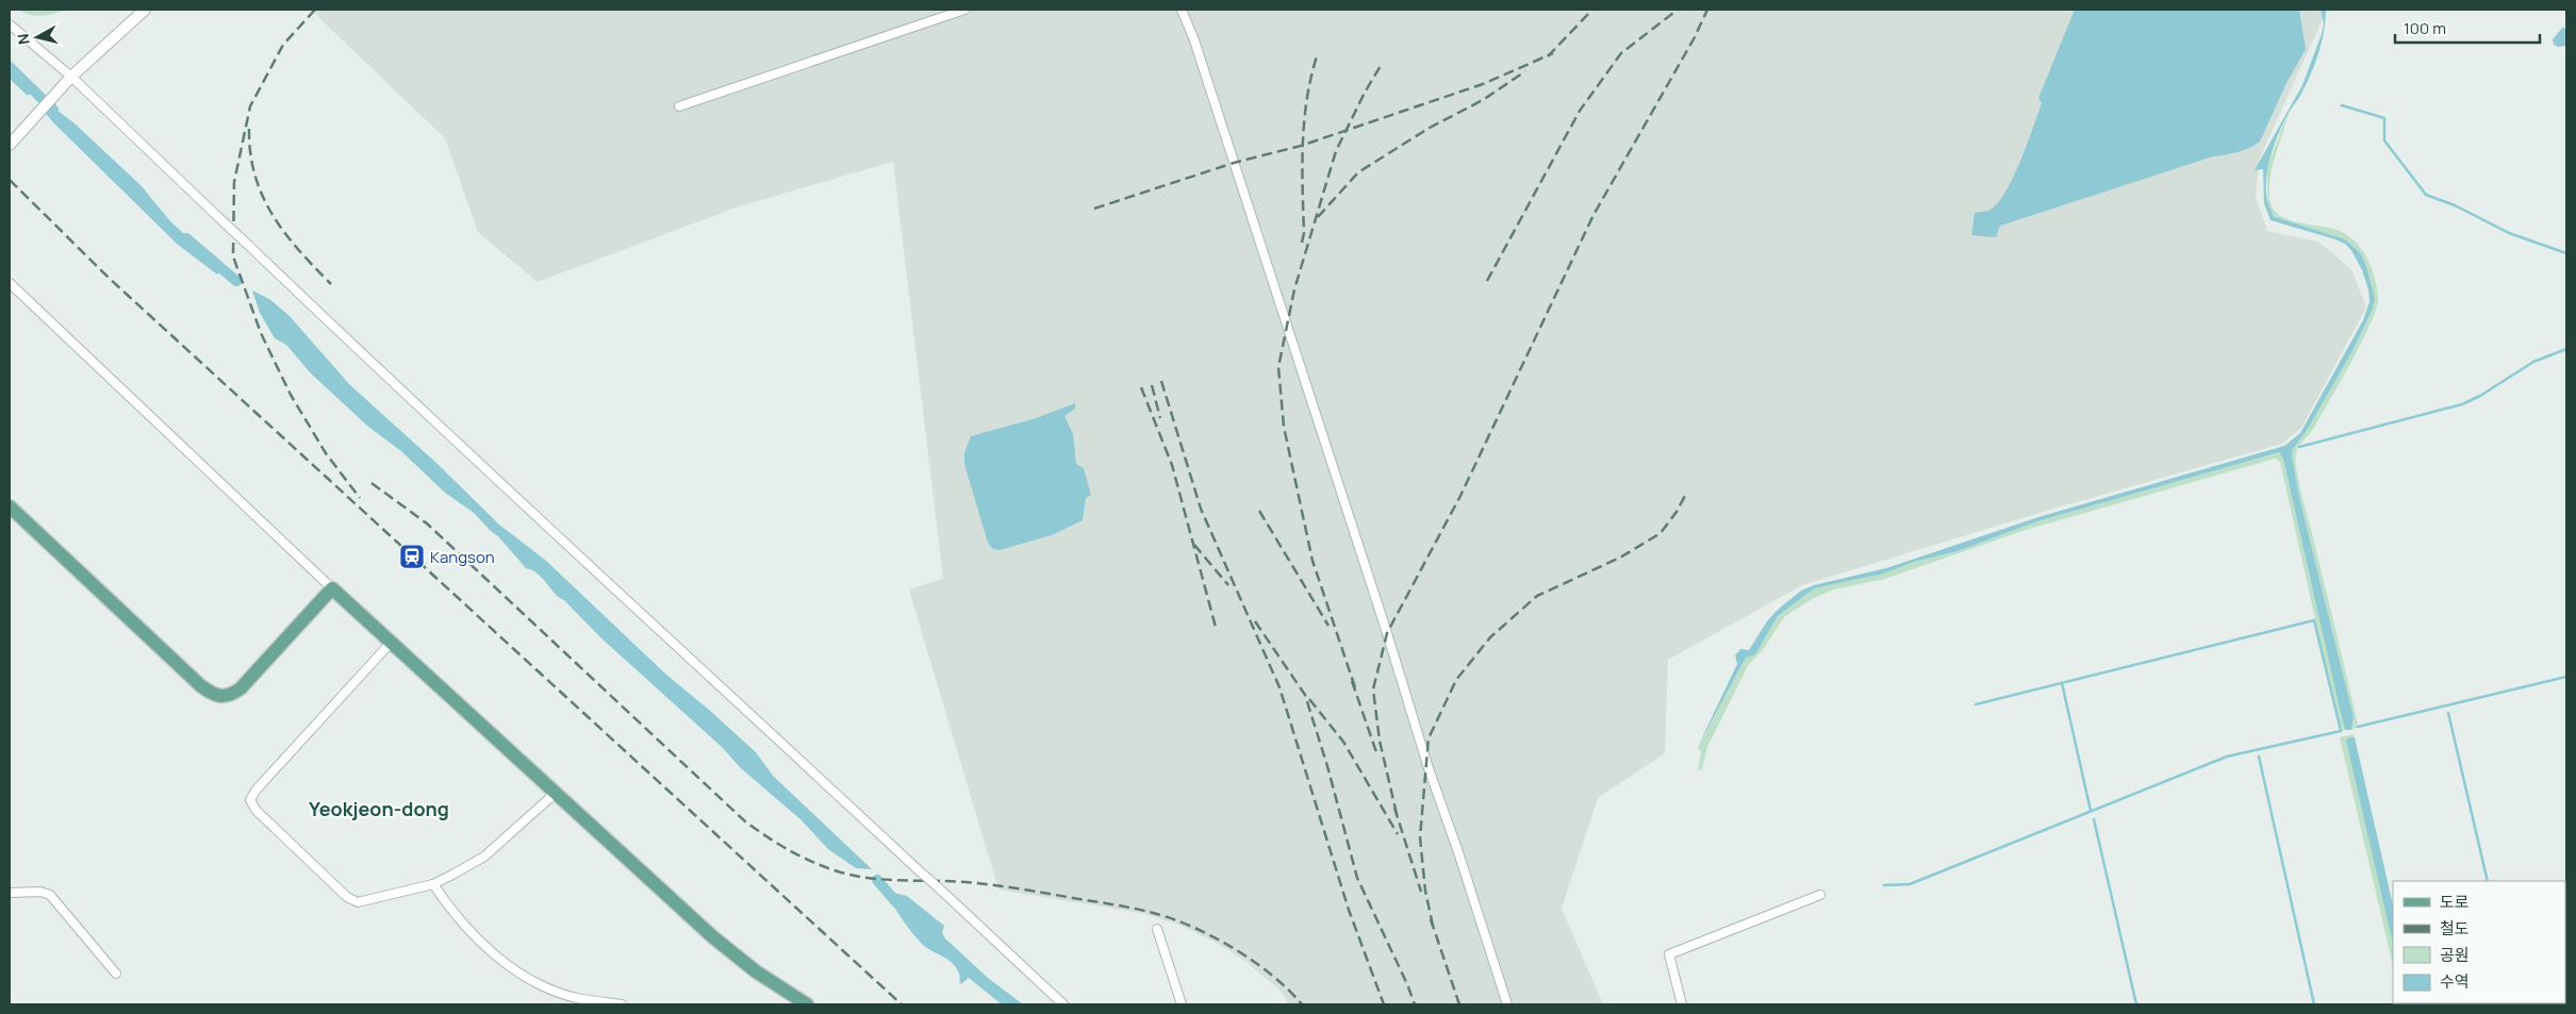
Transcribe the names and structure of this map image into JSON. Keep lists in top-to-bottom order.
{
  "districts": ["Yeokjeon-dong"],
  "places": {
    "station": ["Kangson"]
  },
  "legend": [
    "도로",
    "철도",
    "공원",
    "수역"
  ],
  "scale_bar": "100 m",
  "north": "left"
}
